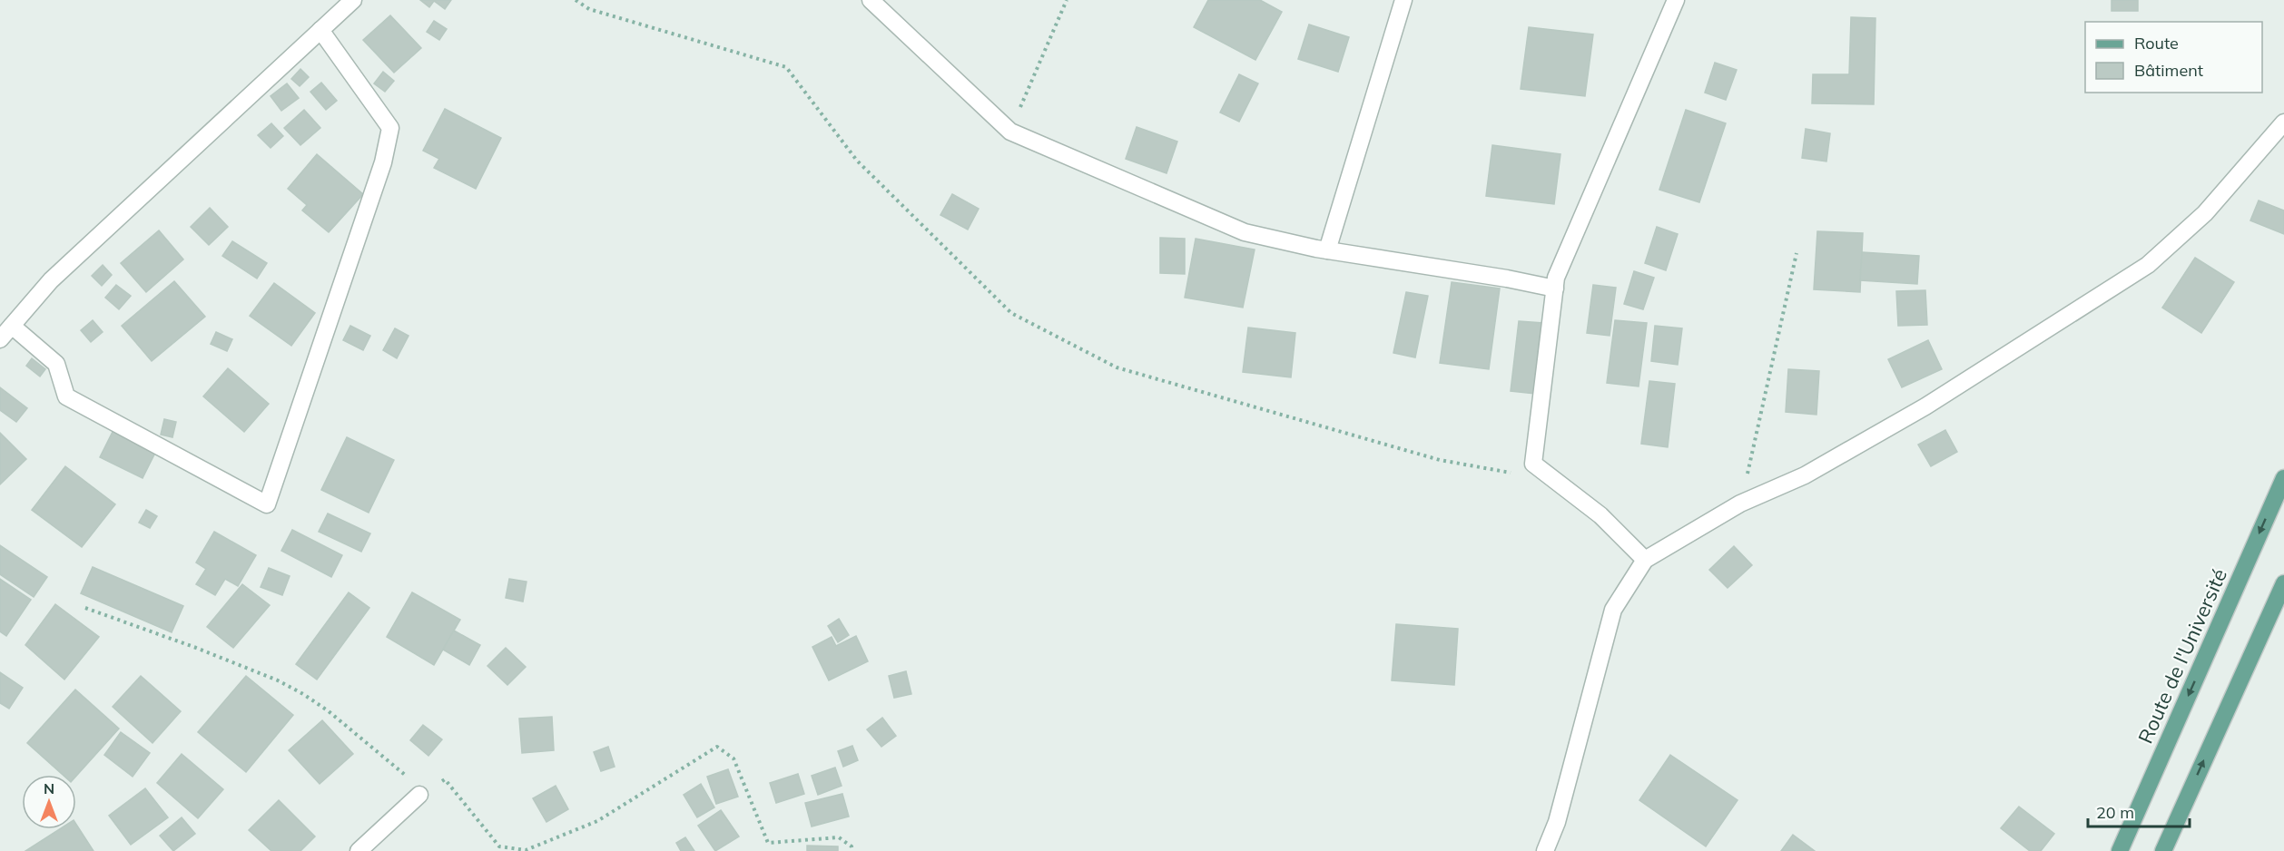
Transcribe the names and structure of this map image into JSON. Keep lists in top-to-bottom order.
{
  "streets": {
    "main road": ["Route de l'Université"]
  },
  "legend": ["Route", "Bâtiment"],
  "scale_bar": "20 m",
  "north": "top"
}
